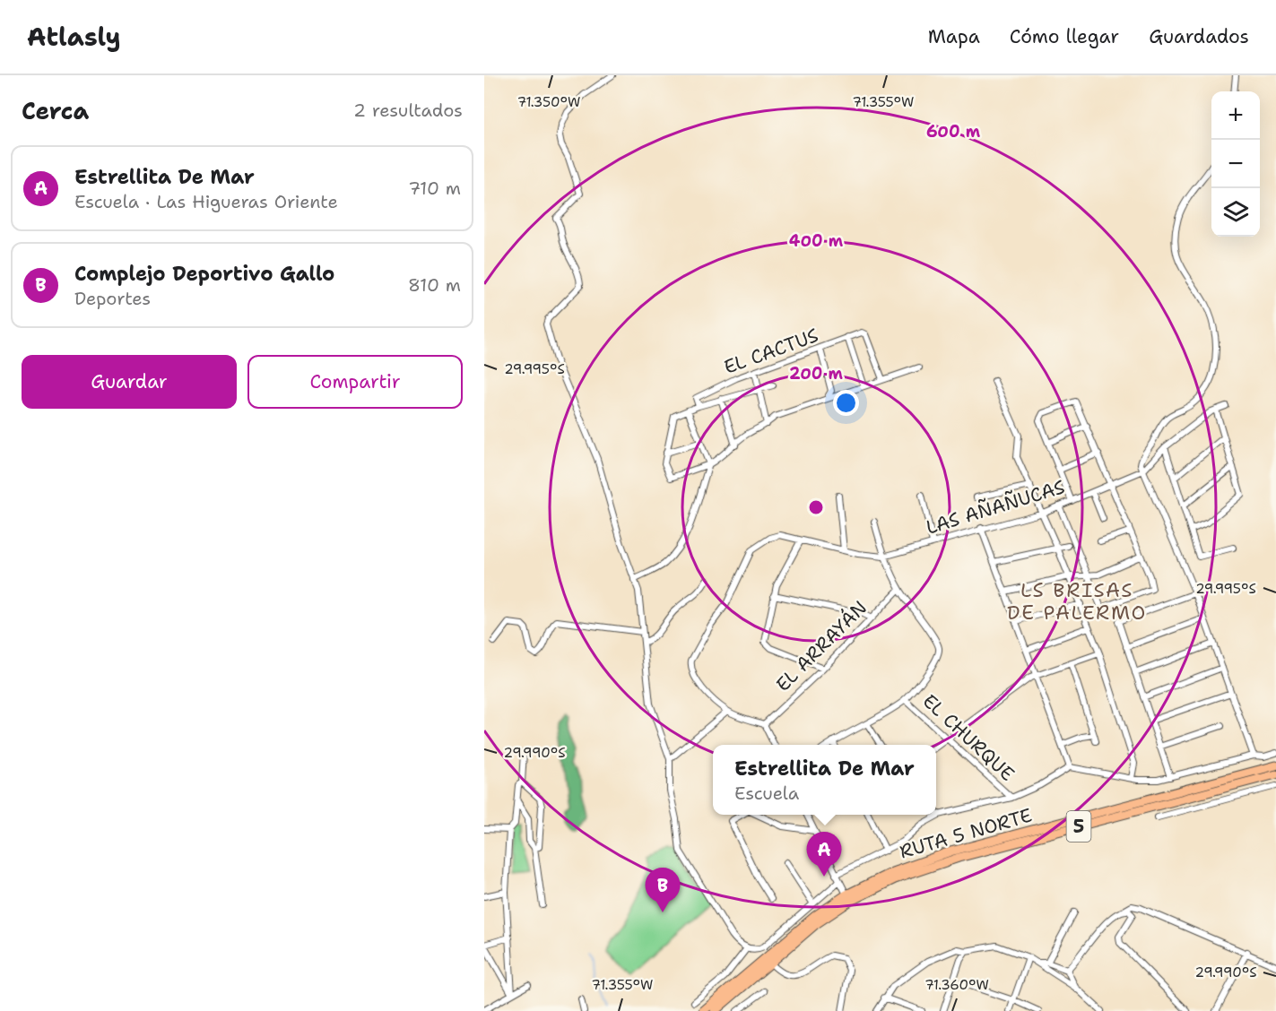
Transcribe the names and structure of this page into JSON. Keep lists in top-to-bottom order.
{
  "streets": {
    "highway": ["5", "RUTA 5 NORTE"],
    "street": [
      "EL CACTUS",
      "LAS AÑAÑUCAS",
      "EL ARRAYÁN",
      "EL CHURQUE"
    ]
  },
  "districts": ["LS BRISAS DE PALERMO"],
  "page": {
    "header": "Atlasly",
    "nav": ["Mapa", "Cómo llegar", "Guardados"],
    "heading": ["Cerca", "2 resultados"],
    "map_buttons": ["+", "−"],
    "list": [
      {
        "mark": "A",
        "name": "Estrellita De Mar",
        "note": "Escuela · Las Higueras Oriente",
        "value": "710 m"
      },
      {
        "mark": "B",
        "name": "Complejo Deportivo Gallo",
        "note": "Deportes",
        "value": "810 m"
      }
    ],
    "buttons": ["Guardar", "Compartir"],
    "popup": ["Estrellita De Mar", "Escuela"],
    "pins": ["A", "B"]
  },
  "coordinates": [
    "71.350°W",
    "71.355°W",
    "29.995°S",
    "29.990°S",
    "71.360°W"
  ],
  "rings": ["600 m", "400 m", "200 m"]
}
